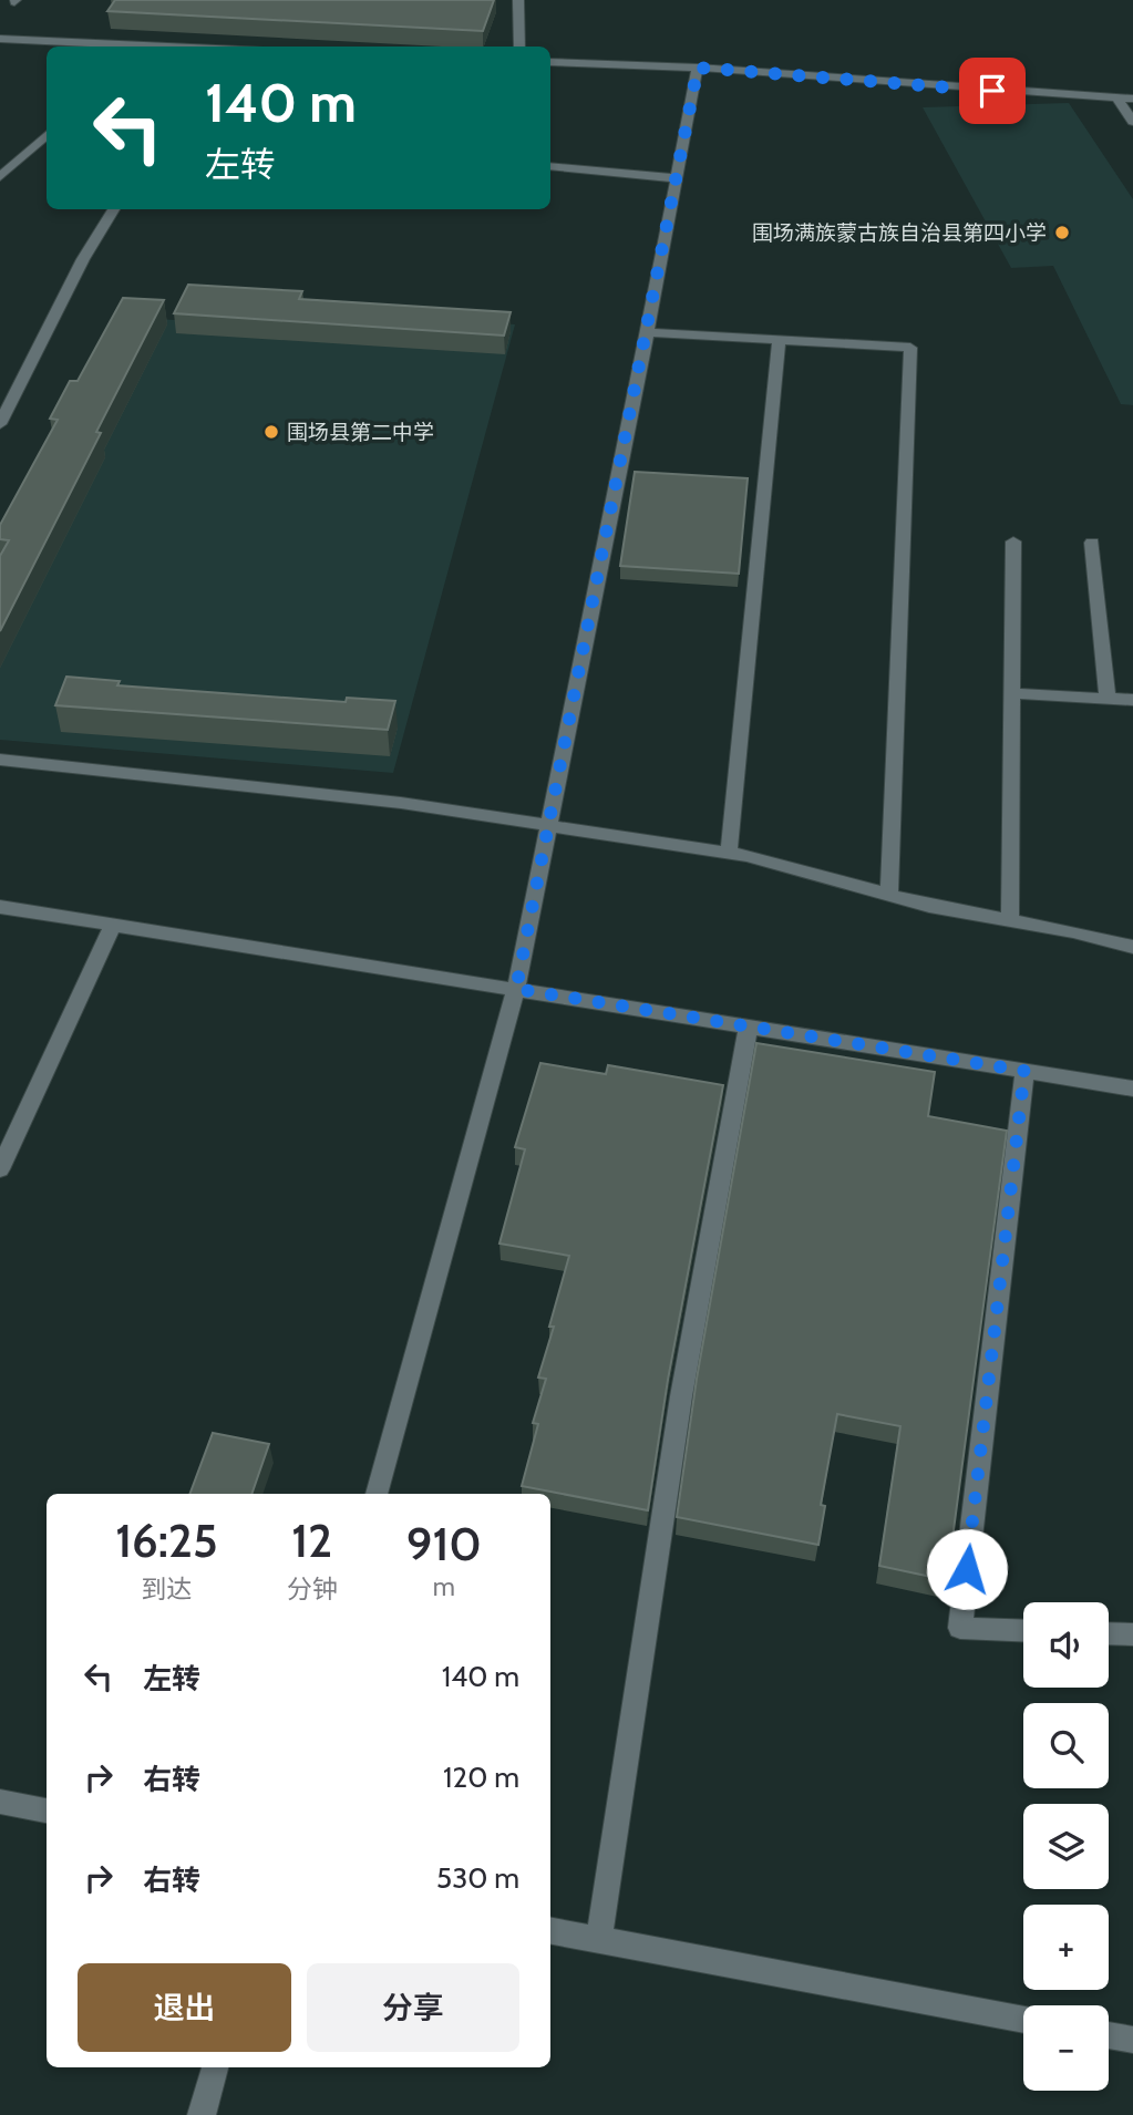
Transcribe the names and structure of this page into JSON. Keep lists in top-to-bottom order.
{
  "places": ["围场满族蒙古族自治县第四小学", "围场县第二中学"],
  "page": {
    "turn": ["140 m", "左转"],
    "eta": [
      "16:25",
      "到达",
      "12",
      "分钟",
      "910",
      "m"
    ],
    "map_buttons": ["+", "−"],
    "list": [
      {
        "name": "左转",
        "value": "140 m"
      },
      {
        "name": "右转",
        "value": "120 m"
      },
      {
        "name": "右转",
        "value": "530 m"
      }
    ],
    "buttons": ["退出", "分享"]
  }
}
